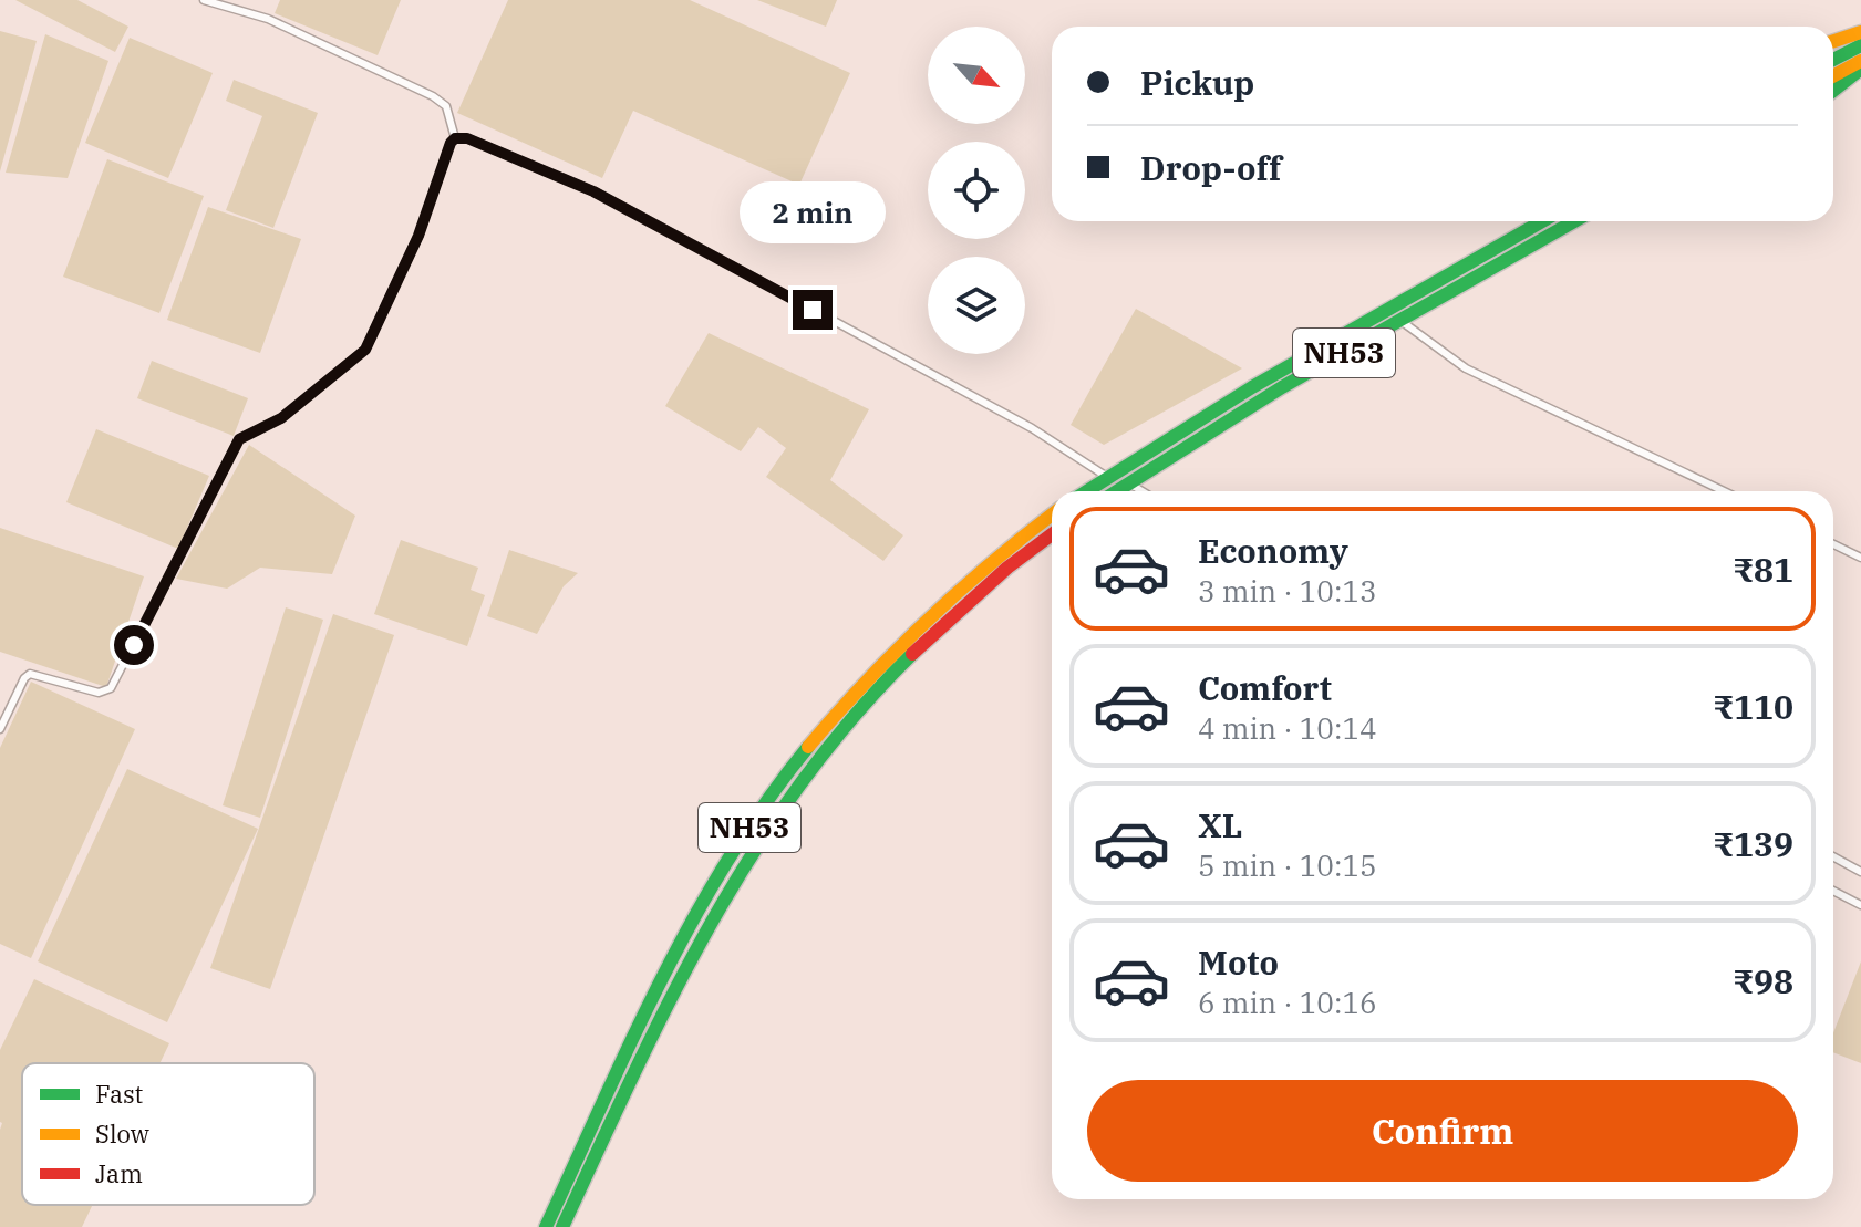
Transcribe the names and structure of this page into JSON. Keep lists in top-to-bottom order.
{
  "streets": {
    "highway": ["NH53"]
  },
  "legend": ["Fast", "Slow", "Jam"],
  "north": "bottom right",
  "page": {
    "banner": ["Pickup", "Drop-off"],
    "bubble": "2 min",
    "list": [
      {
        "name": "Economy",
        "note": "3 min · 10:13",
        "value": "₹81"
      },
      {
        "name": "Comfort",
        "note": "4 min · 10:14",
        "value": "₹110"
      },
      {
        "name": "XL",
        "note": "5 min · 10:15",
        "value": "₹139"
      },
      {
        "name": "Moto",
        "note": "6 min · 10:16",
        "value": "₹98"
      }
    ],
    "buttons": "Confirm"
  }
}
